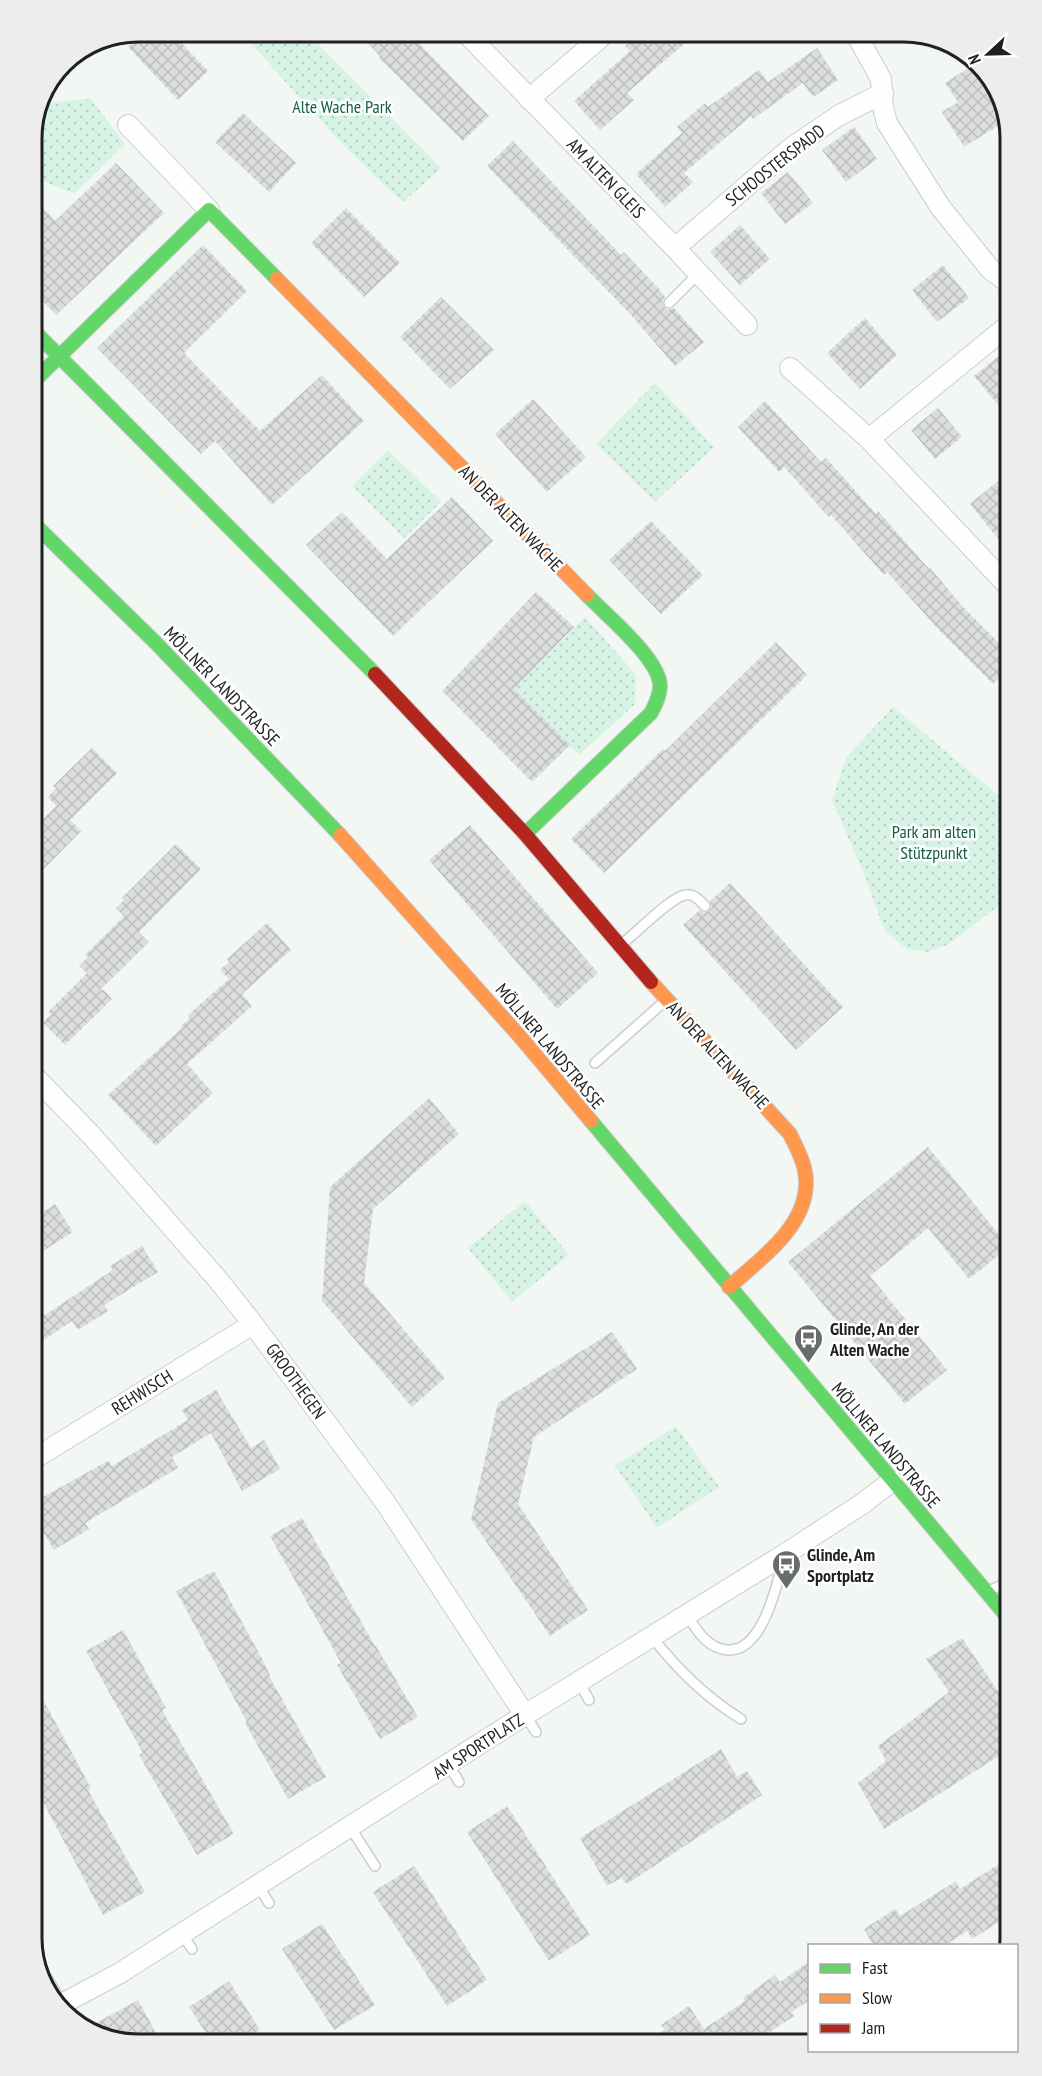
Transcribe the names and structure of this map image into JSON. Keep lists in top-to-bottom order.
{
  "streets": {
    "street": [
      "SCHOOSTERSPADD",
      "AM ALTEN GLEIS",
      "AN DER ALTEN WACHE",
      "MÖLLNER LANDSTRASSE",
      "GROOTHEGEN",
      "REHWISCH",
      "AM SPORTPLATZ"
    ]
  },
  "crossings": [
    ["SCHOOSTERSPADD", "AM ALTEN GLEIS"],
    ["AN DER ALTEN WACHE", "MÖLLNER LANDSTRASSE"],
    ["MÖLLNER LANDSTRASSE", "AM SPORTPLATZ"],
    ["GROOTHEGEN", "REHWISCH"],
    ["GROOTHEGEN", "AM SPORTPLATZ"]
  ],
  "parks": ["Alte Wache Park", "Park am alten Stützpunkt"],
  "places": {
    "bus stop": ["Glinde, An der Alten Wache", "Glinde, Am Sportplatz"]
  },
  "legend": ["Fast", "Slow", "Jam"],
  "north": "left"
}
